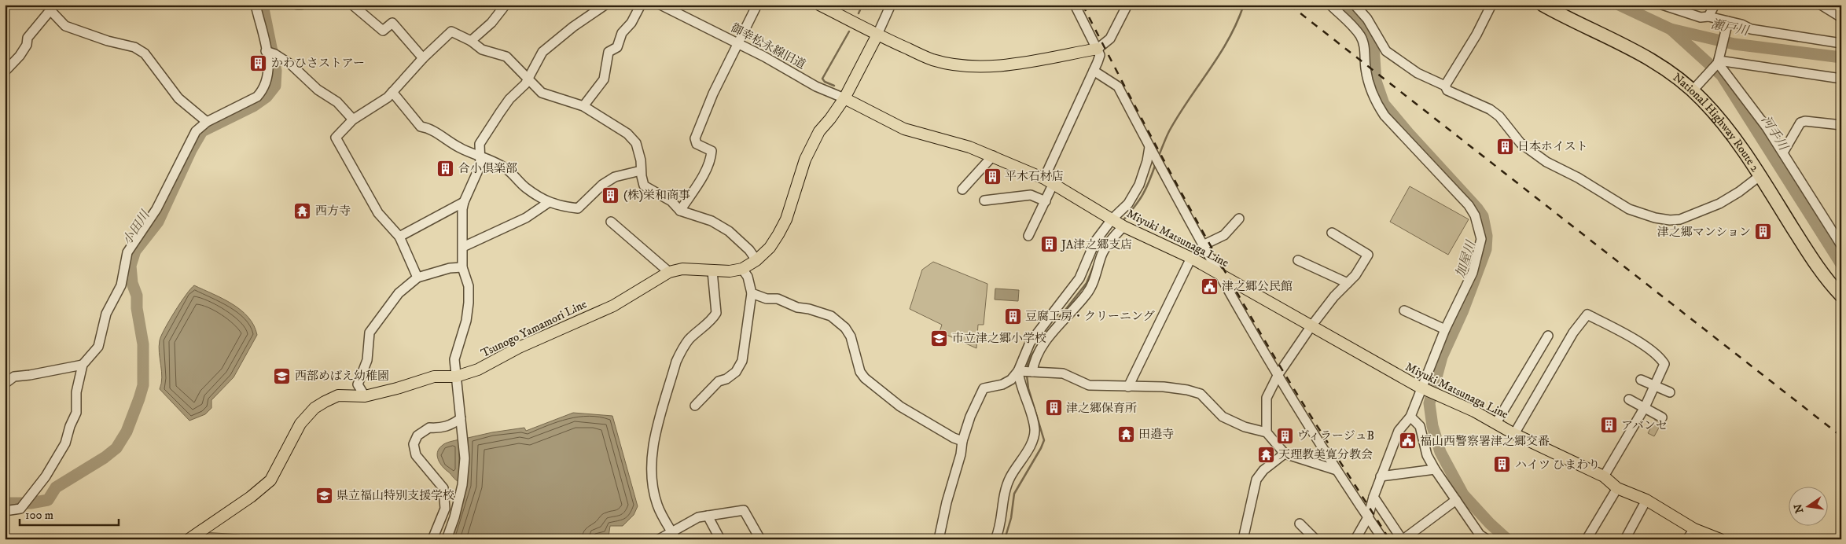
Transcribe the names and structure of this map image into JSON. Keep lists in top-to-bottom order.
{
  "streets": {
    "highway": ["National Highway Route 2"],
    "main road": ["Miyuki Matsunaga Line", "Tsunogo Yamamori Line"],
    "street": ["御幸松永線旧道"]
  },
  "crossings": [
    ["御幸松永線旧道", "Miyuki Matsunaga Line"],
    ["御幸松永線旧道", "Tsunogo Yamamori Line"],
    ["Miyuki Matsunaga Line", "Tsunogo Yamamori Line"]
  ],
  "water": [
    "瀬戸川",
    "河手川",
    "小田川",
    "加屋川"
  ],
  "places": {
    "building": [
      "かわひさストアー",
      "日本ホイスト",
      "合小倶楽部",
      "平木石材店",
      "(株)栄和商事",
      "津之郷マンション",
      "JA津之郷支店",
      "豆腐工房・クリーニング",
      "津之郷保育所",
      "アバンセ",
      "ヴィラージュB",
      "ハイツ ひまわり"
    ],
    "temple": ["西方寺", "田邉寺", "天理教美寛分教会"],
    "public building": ["津之郷公民館", "福山西警察署津之郷交番"],
    "school or university": ["市立津之郷小学校", "西部めばえ幼稚園", "県立福山特別支援学校"]
  },
  "scale_bar": "100 m",
  "north": "left"
}
